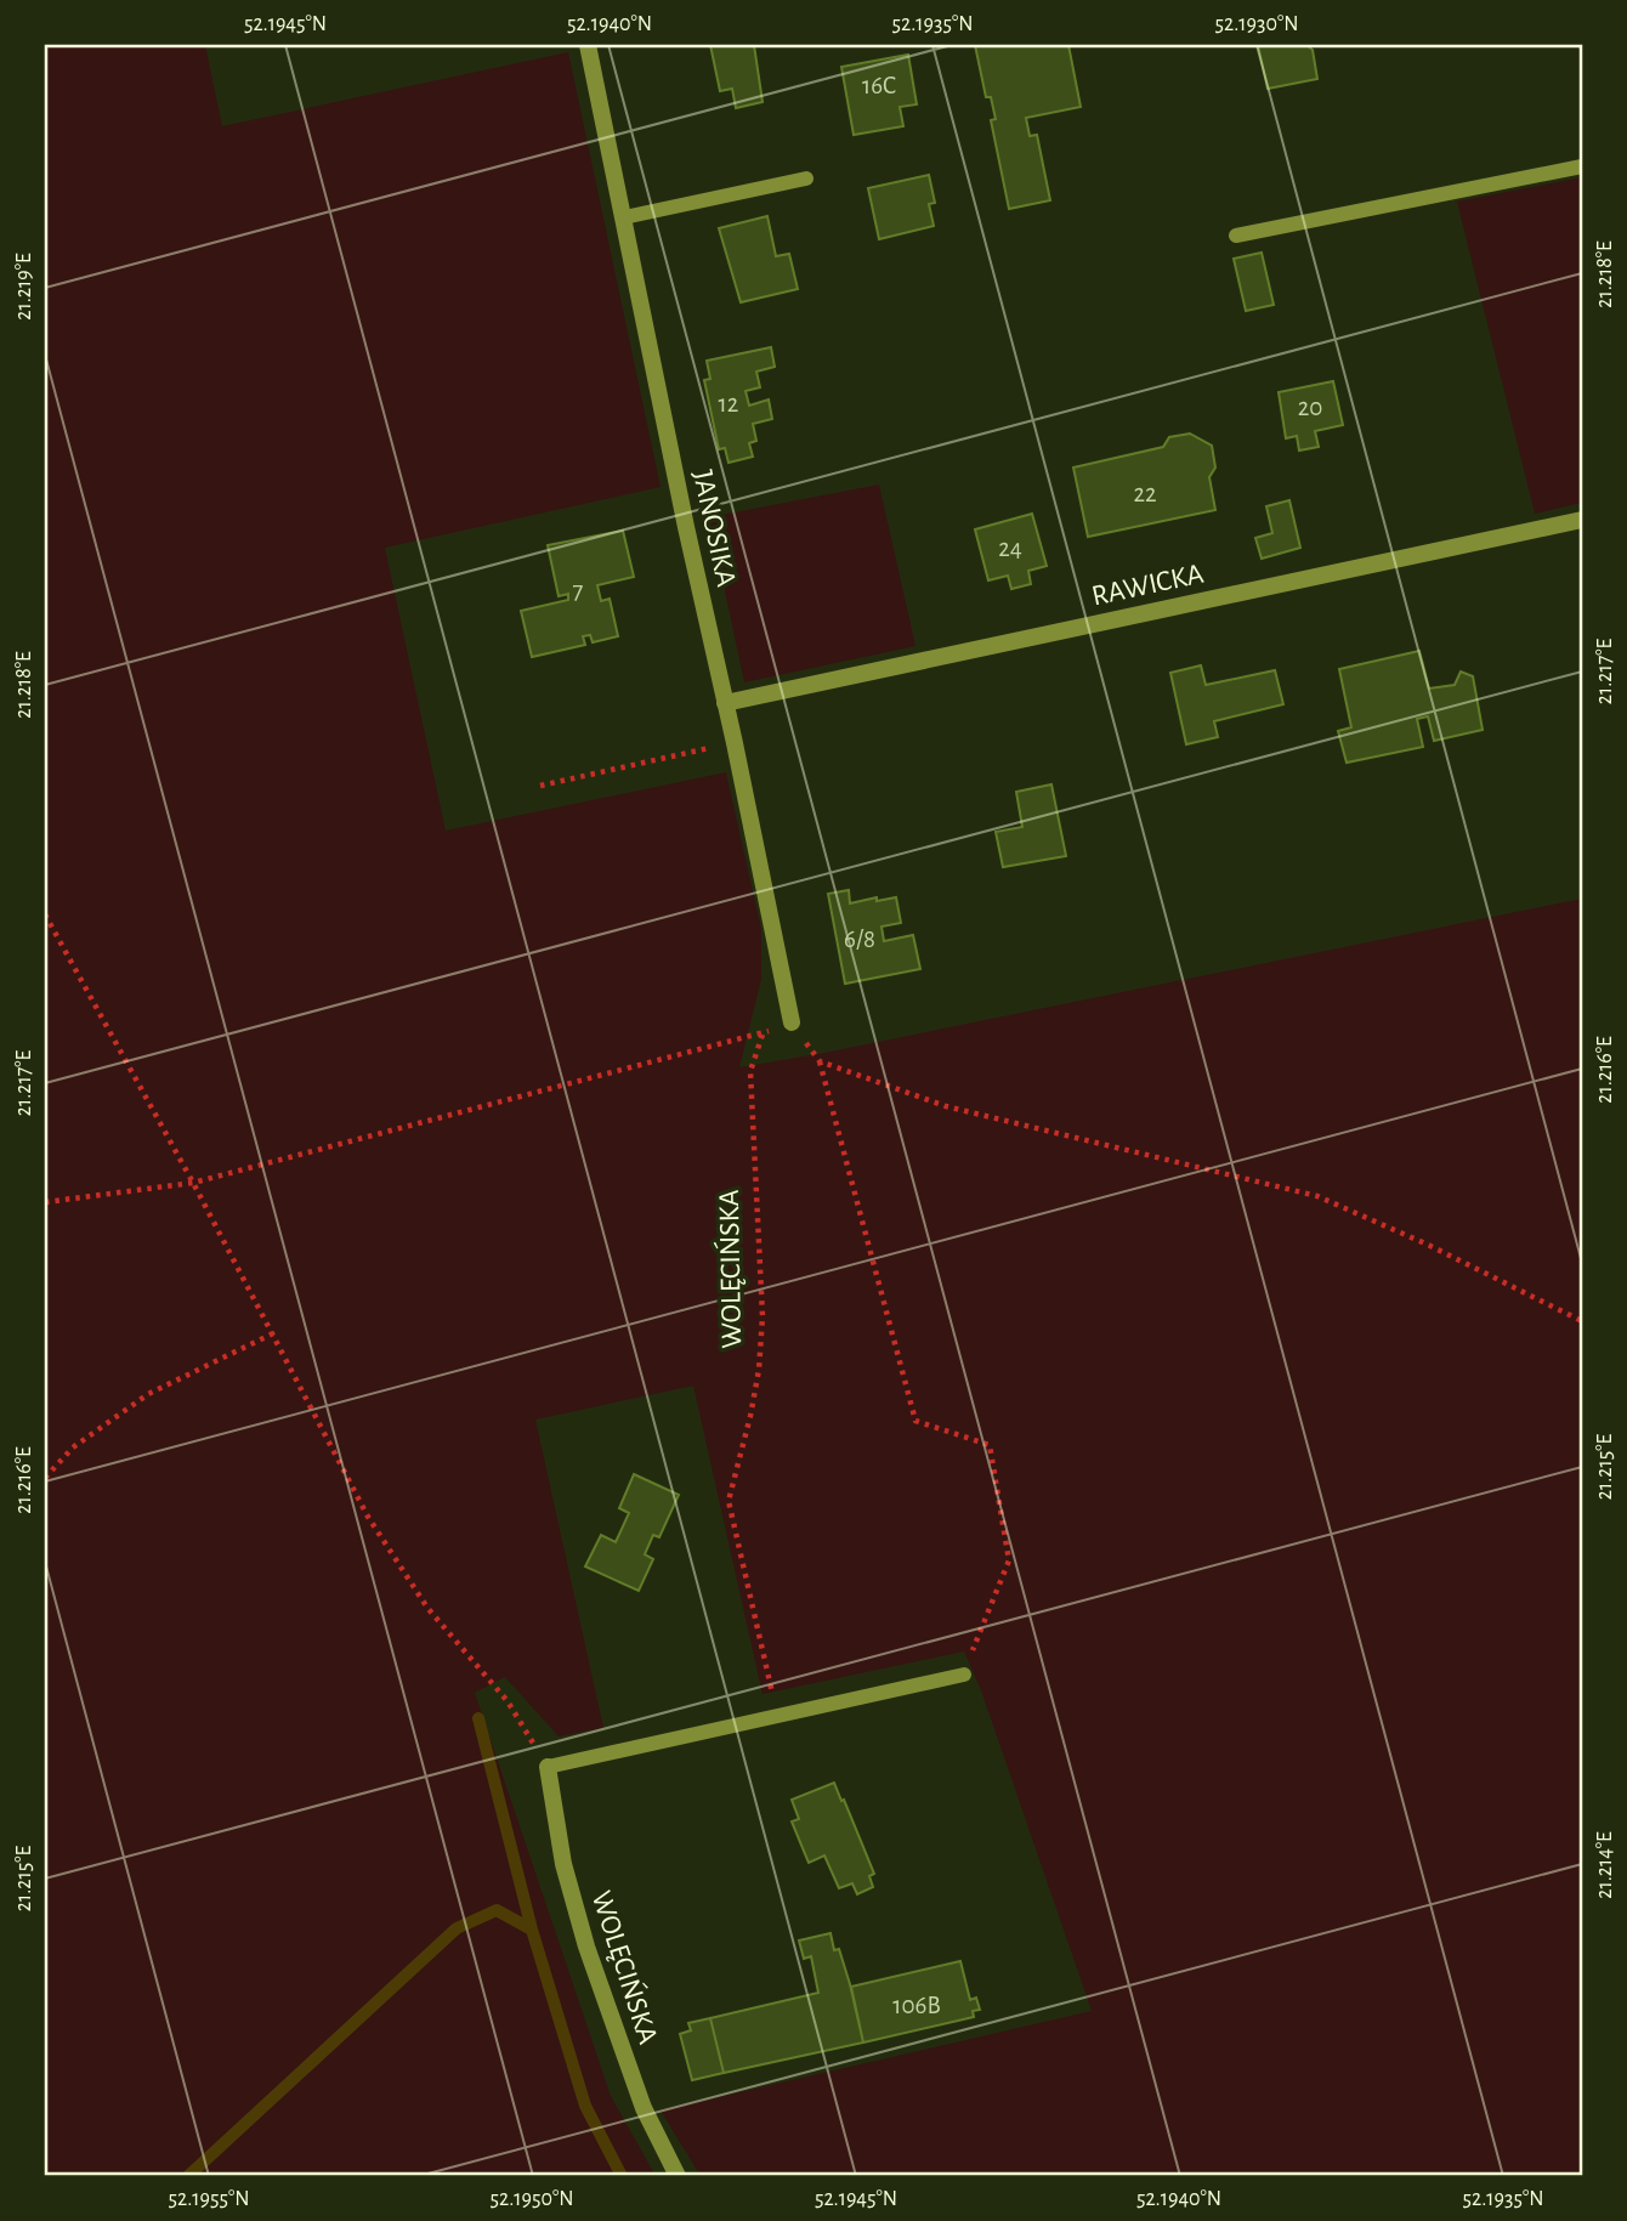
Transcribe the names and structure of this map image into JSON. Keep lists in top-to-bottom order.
{
  "streets": {
    "street": ["JANOSIKA", "RAWICKA", "WOLĘCIŃSKA"]
  },
  "crossings": [
    ["JANOSIKA", "RAWICKA"]
  ],
  "house_numbers": [
    "16C",
    "12",
    "20",
    "22",
    "24",
    "7",
    "6/8",
    "106B"
  ],
  "coordinates": [
    "52.1945°N",
    "52.1940°N",
    "52.1935°N",
    "52.1930°N",
    "21.218°E",
    "21.219°E",
    "21.217°E",
    "21.216°E",
    "21.215°E",
    "21.214°E",
    "52.1955°N",
    "52.1950°N"
  ]
}
